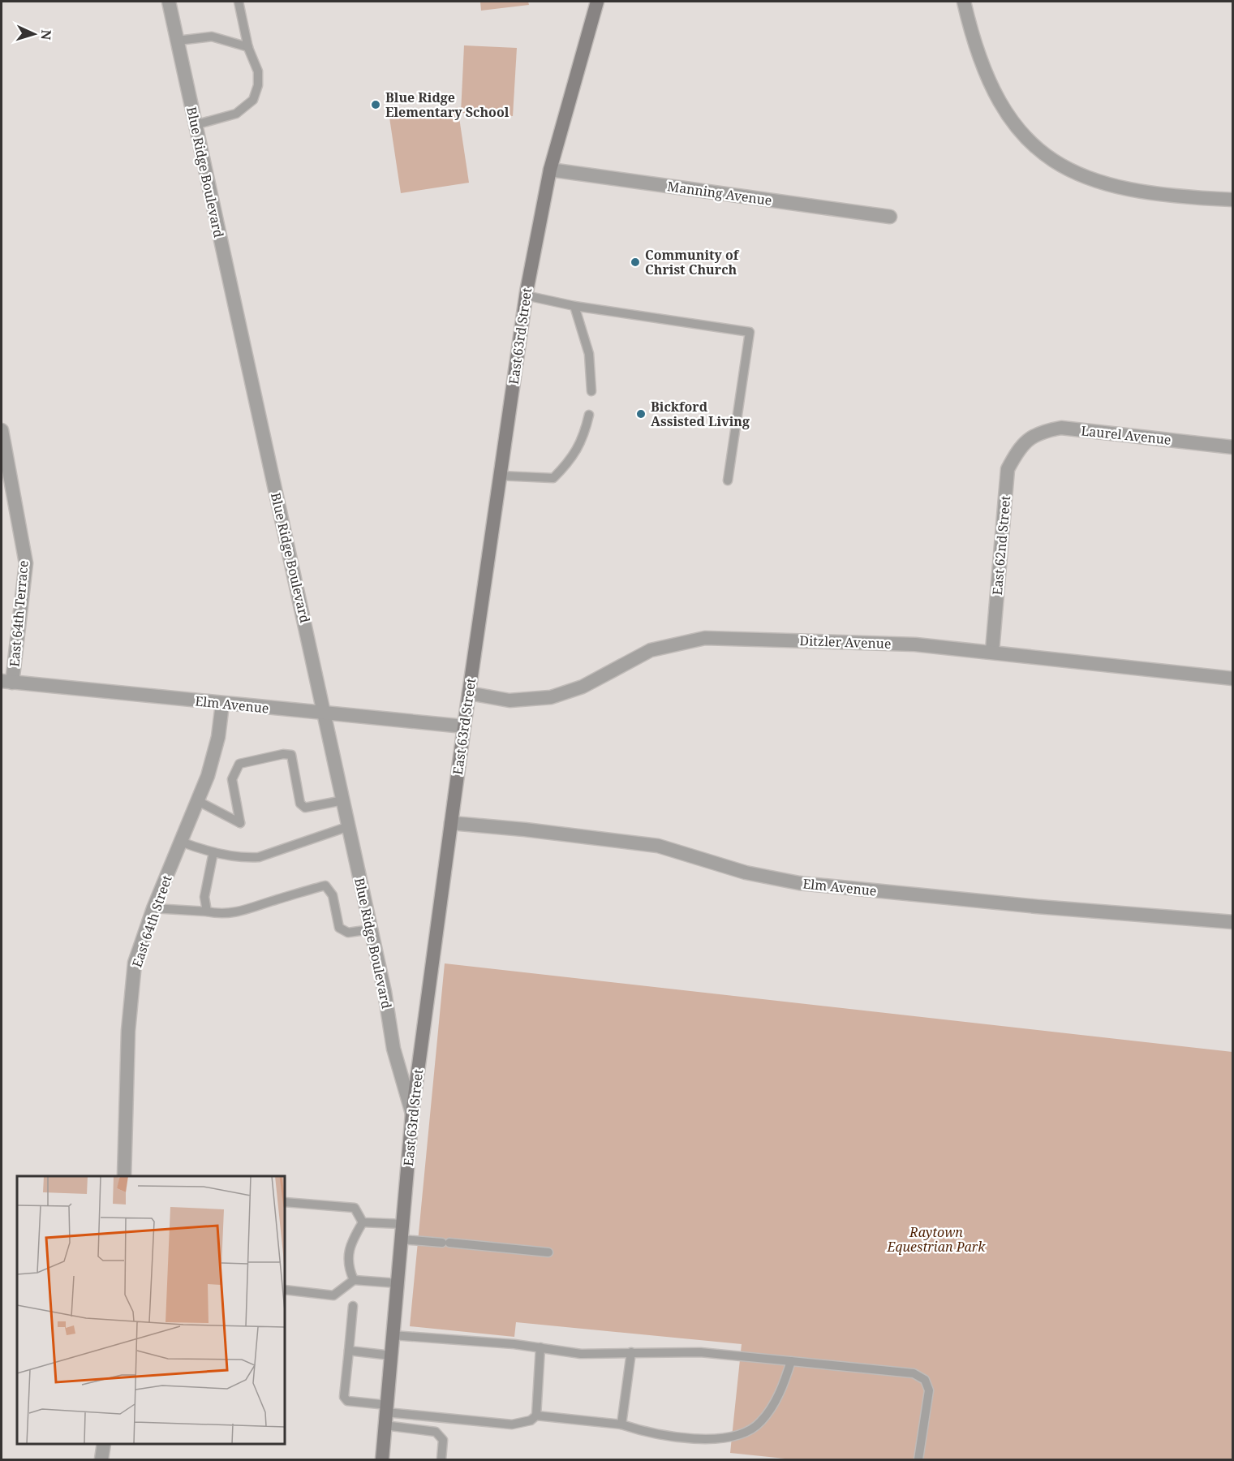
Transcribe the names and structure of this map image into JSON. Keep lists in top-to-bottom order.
{
  "streets": {
    "main road": ["East 63rd Street"],
    "street": [
      "Blue Ridge Boulevard",
      "Manning Avenue",
      "Laurel Avenue",
      "East 62nd Street",
      "East 64th Terrace",
      "Ditzler Avenue",
      "Elm Avenue",
      "East 64th Street"
    ]
  },
  "crossings": [
    ["Blue Ridge Boulevard", "East 63rd Street"],
    ["Blue Ridge Boulevard", "Elm Avenue"],
    ["Manning Avenue", "East 63rd Street"],
    ["East 63rd Street", "Ditzler Avenue"],
    ["East 63rd Street", "Elm Avenue"],
    ["Laurel Avenue", "East 62nd Street"],
    ["East 62nd Street", "Ditzler Avenue"],
    ["East 64th Terrace", "Elm Avenue"],
    ["Elm Avenue", "East 64th Street"]
  ],
  "parks": ["Raytown Equestrian Park"],
  "places": ["Blue Ridge Elementary School", "Community of Christ Church", "Bickford Assisted Living"],
  "north": "right"
}
